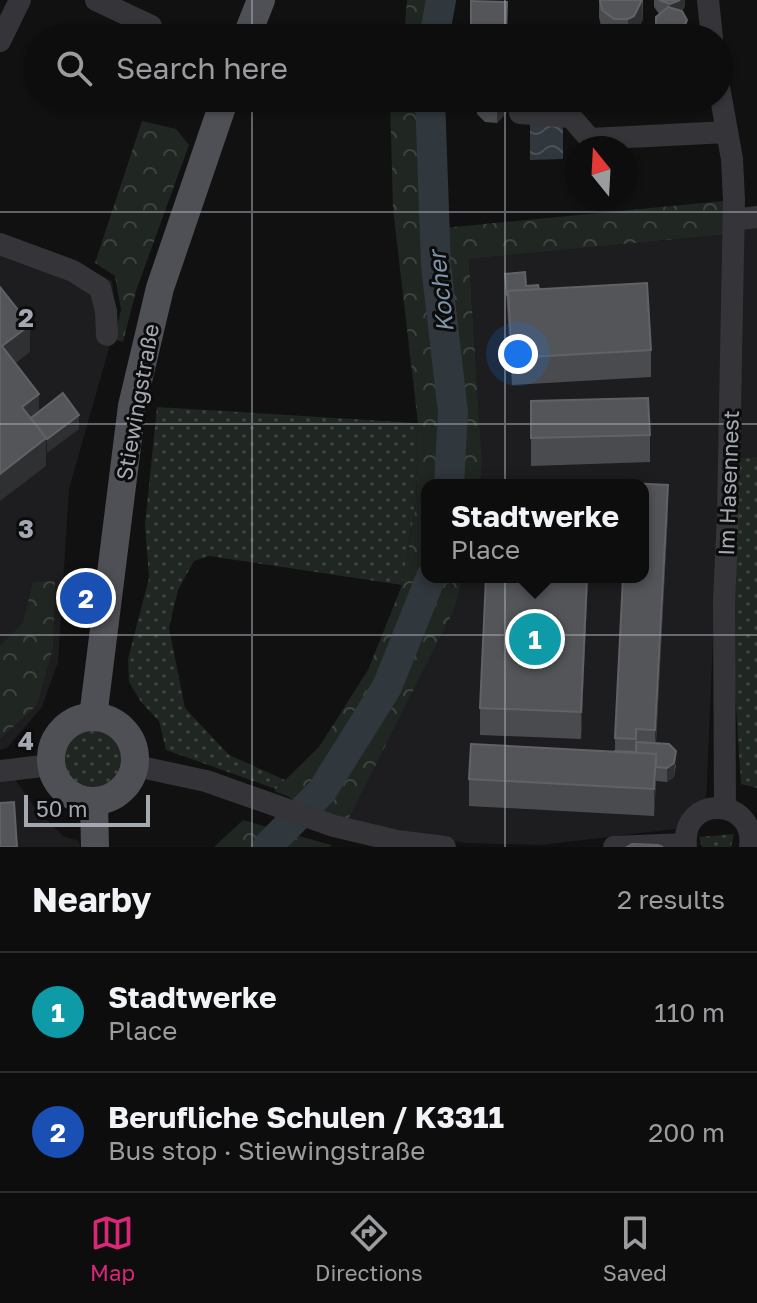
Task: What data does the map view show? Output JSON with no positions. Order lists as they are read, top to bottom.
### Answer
{
  "streets": {
    "main road": ["Stiewingstraße"],
    "street": ["Im Hasennest"]
  },
  "water": ["Kocher"],
  "scale_bar": "50 m",
  "north": "top",
  "page": {
    "search": "Search here",
    "popup": ["Stadtwerke", "Place"],
    "pins": ["2", "1"],
    "scale": "50 m",
    "heading": ["Nearby", "2 results"],
    "list": [
      {
        "mark": "1",
        "name": "Stadtwerke",
        "note": "Place",
        "value": "110 m"
      },
      {
        "mark": "2",
        "name": "Berufliche Schulen / K3311",
        "note": "Bus stop · Stiewingstraße",
        "value": "200 m"
      }
    ],
    "nav": ["Map", "Directions", "Saved"]
  },
  "grid": {
    "rows": ["2", "3", "4"]
  }
}
